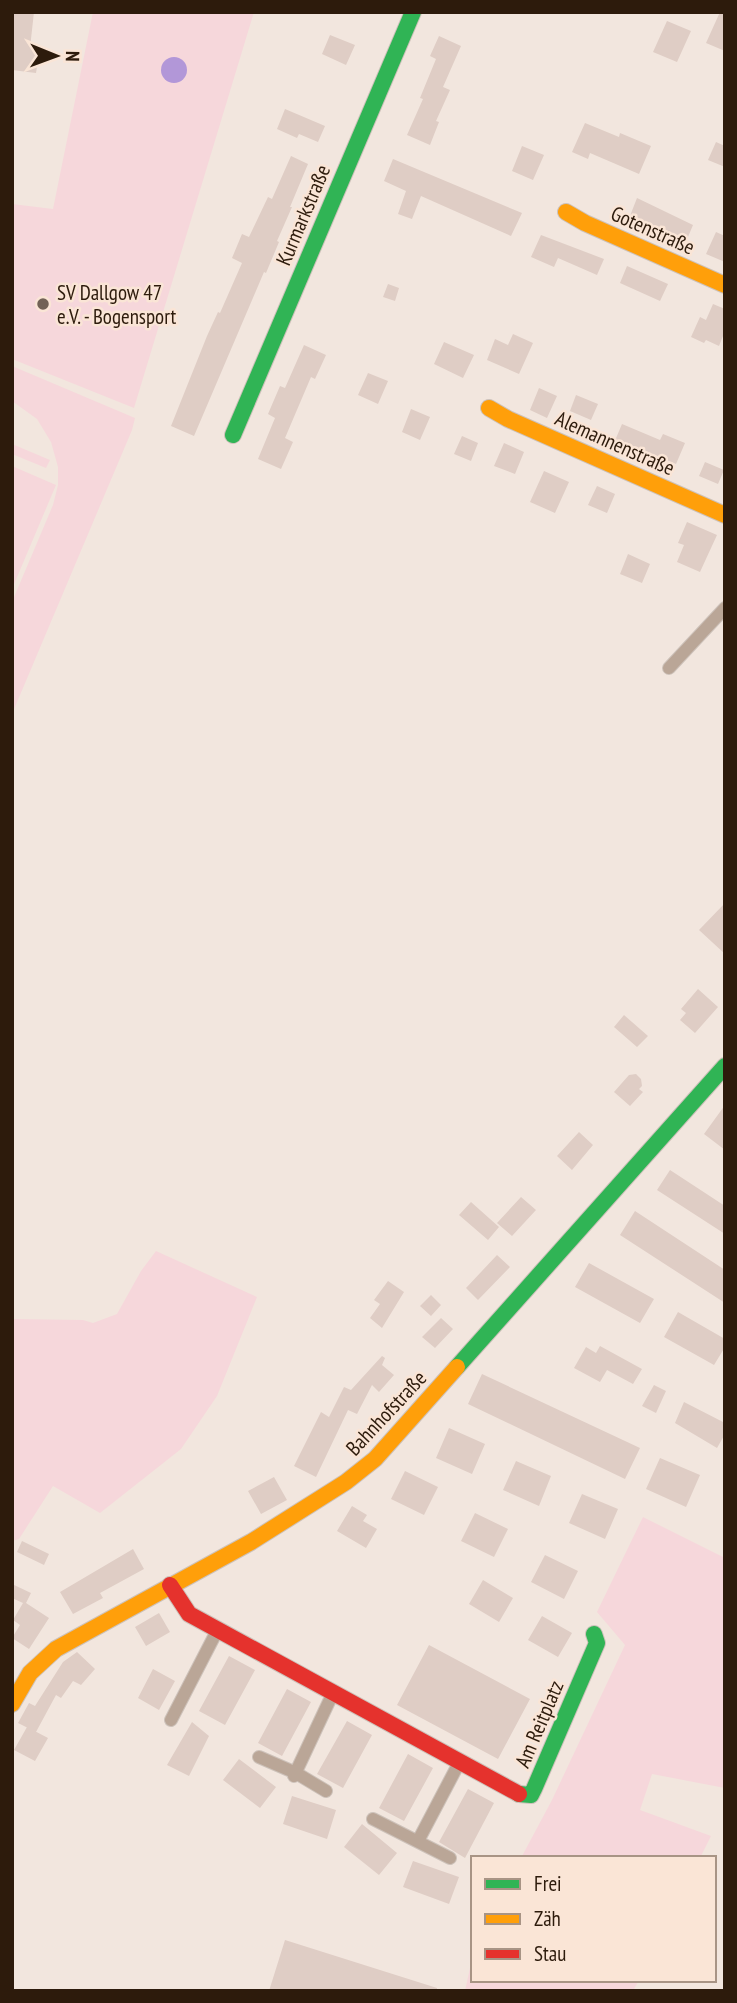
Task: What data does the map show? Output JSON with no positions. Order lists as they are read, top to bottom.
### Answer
{
  "streets": {
    "street": [
      "Kurmarkstraße",
      "Gotenstraße",
      "Alemannenstraße",
      "Bahnhofstraße",
      "Am Reitplatz"
    ]
  },
  "crossings": [
    ["Bahnhofstraße", "Am Reitplatz"]
  ],
  "places": ["SV Dallgow 47 e.V. - Bogensport"],
  "legend": ["Frei", "Zäh", "Stau"],
  "north": "right"
}
